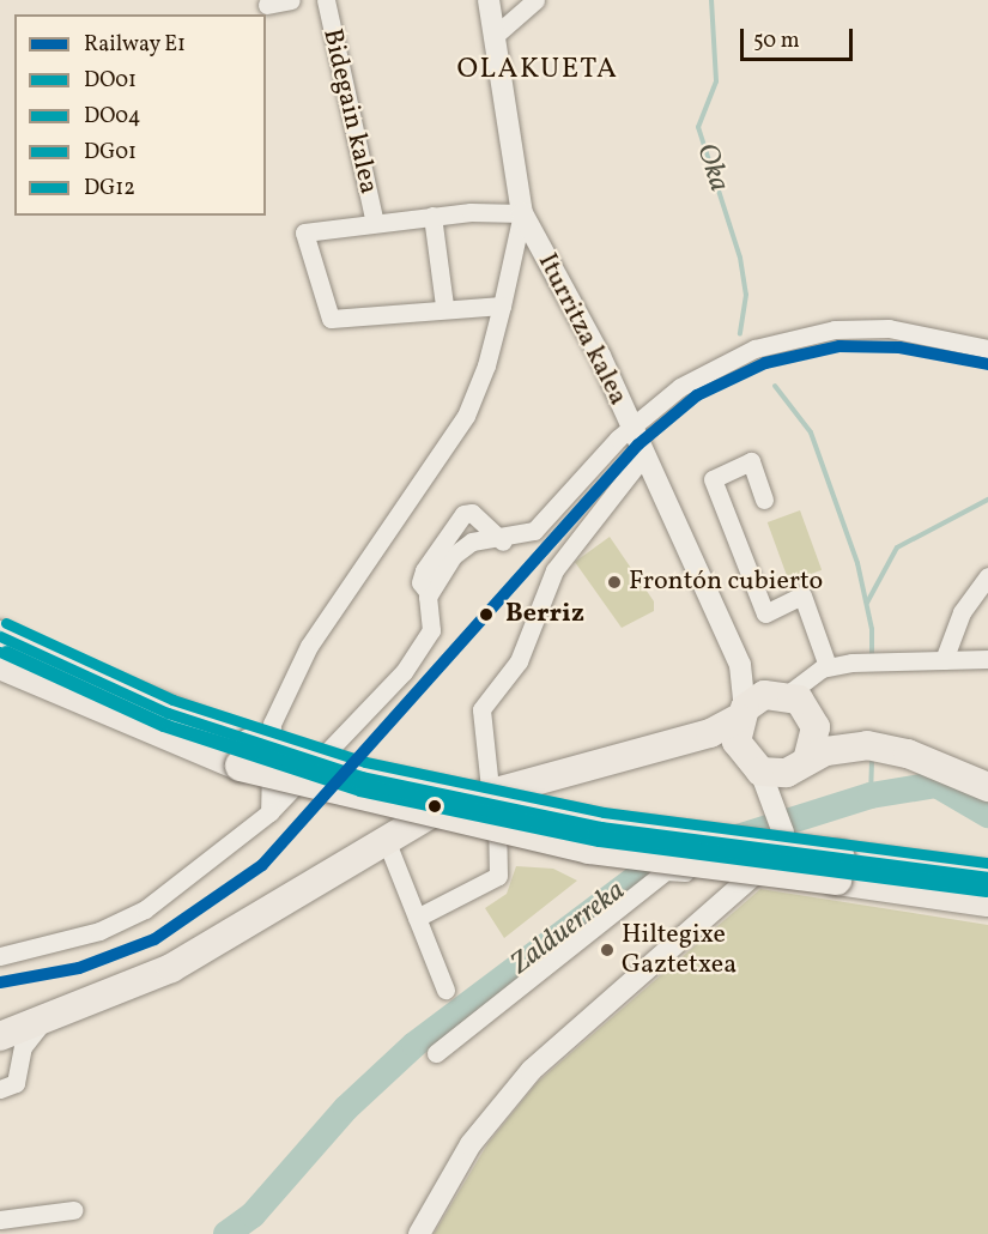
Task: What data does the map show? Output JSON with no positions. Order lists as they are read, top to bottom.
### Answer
{
  "streets": {
    "street": ["Bidegain kalea", "Iturritza kalea"]
  },
  "districts": ["OLAKUETA"],
  "water": ["Oka", "Zalduerreka"],
  "places": ["Frontón cubierto", "Berriz", "Hiltegixe Gaztetxea"],
  "lines": [
    "rail line E1",
    "transit line DG01",
    "transit line DO01",
    "transit line DG12",
    "transit line DO04"
  ],
  "legend": [
    "Railway E1",
    "DO01",
    "DO04",
    "DG01",
    "DG12"
  ],
  "scale_bar": "50 m"
}
